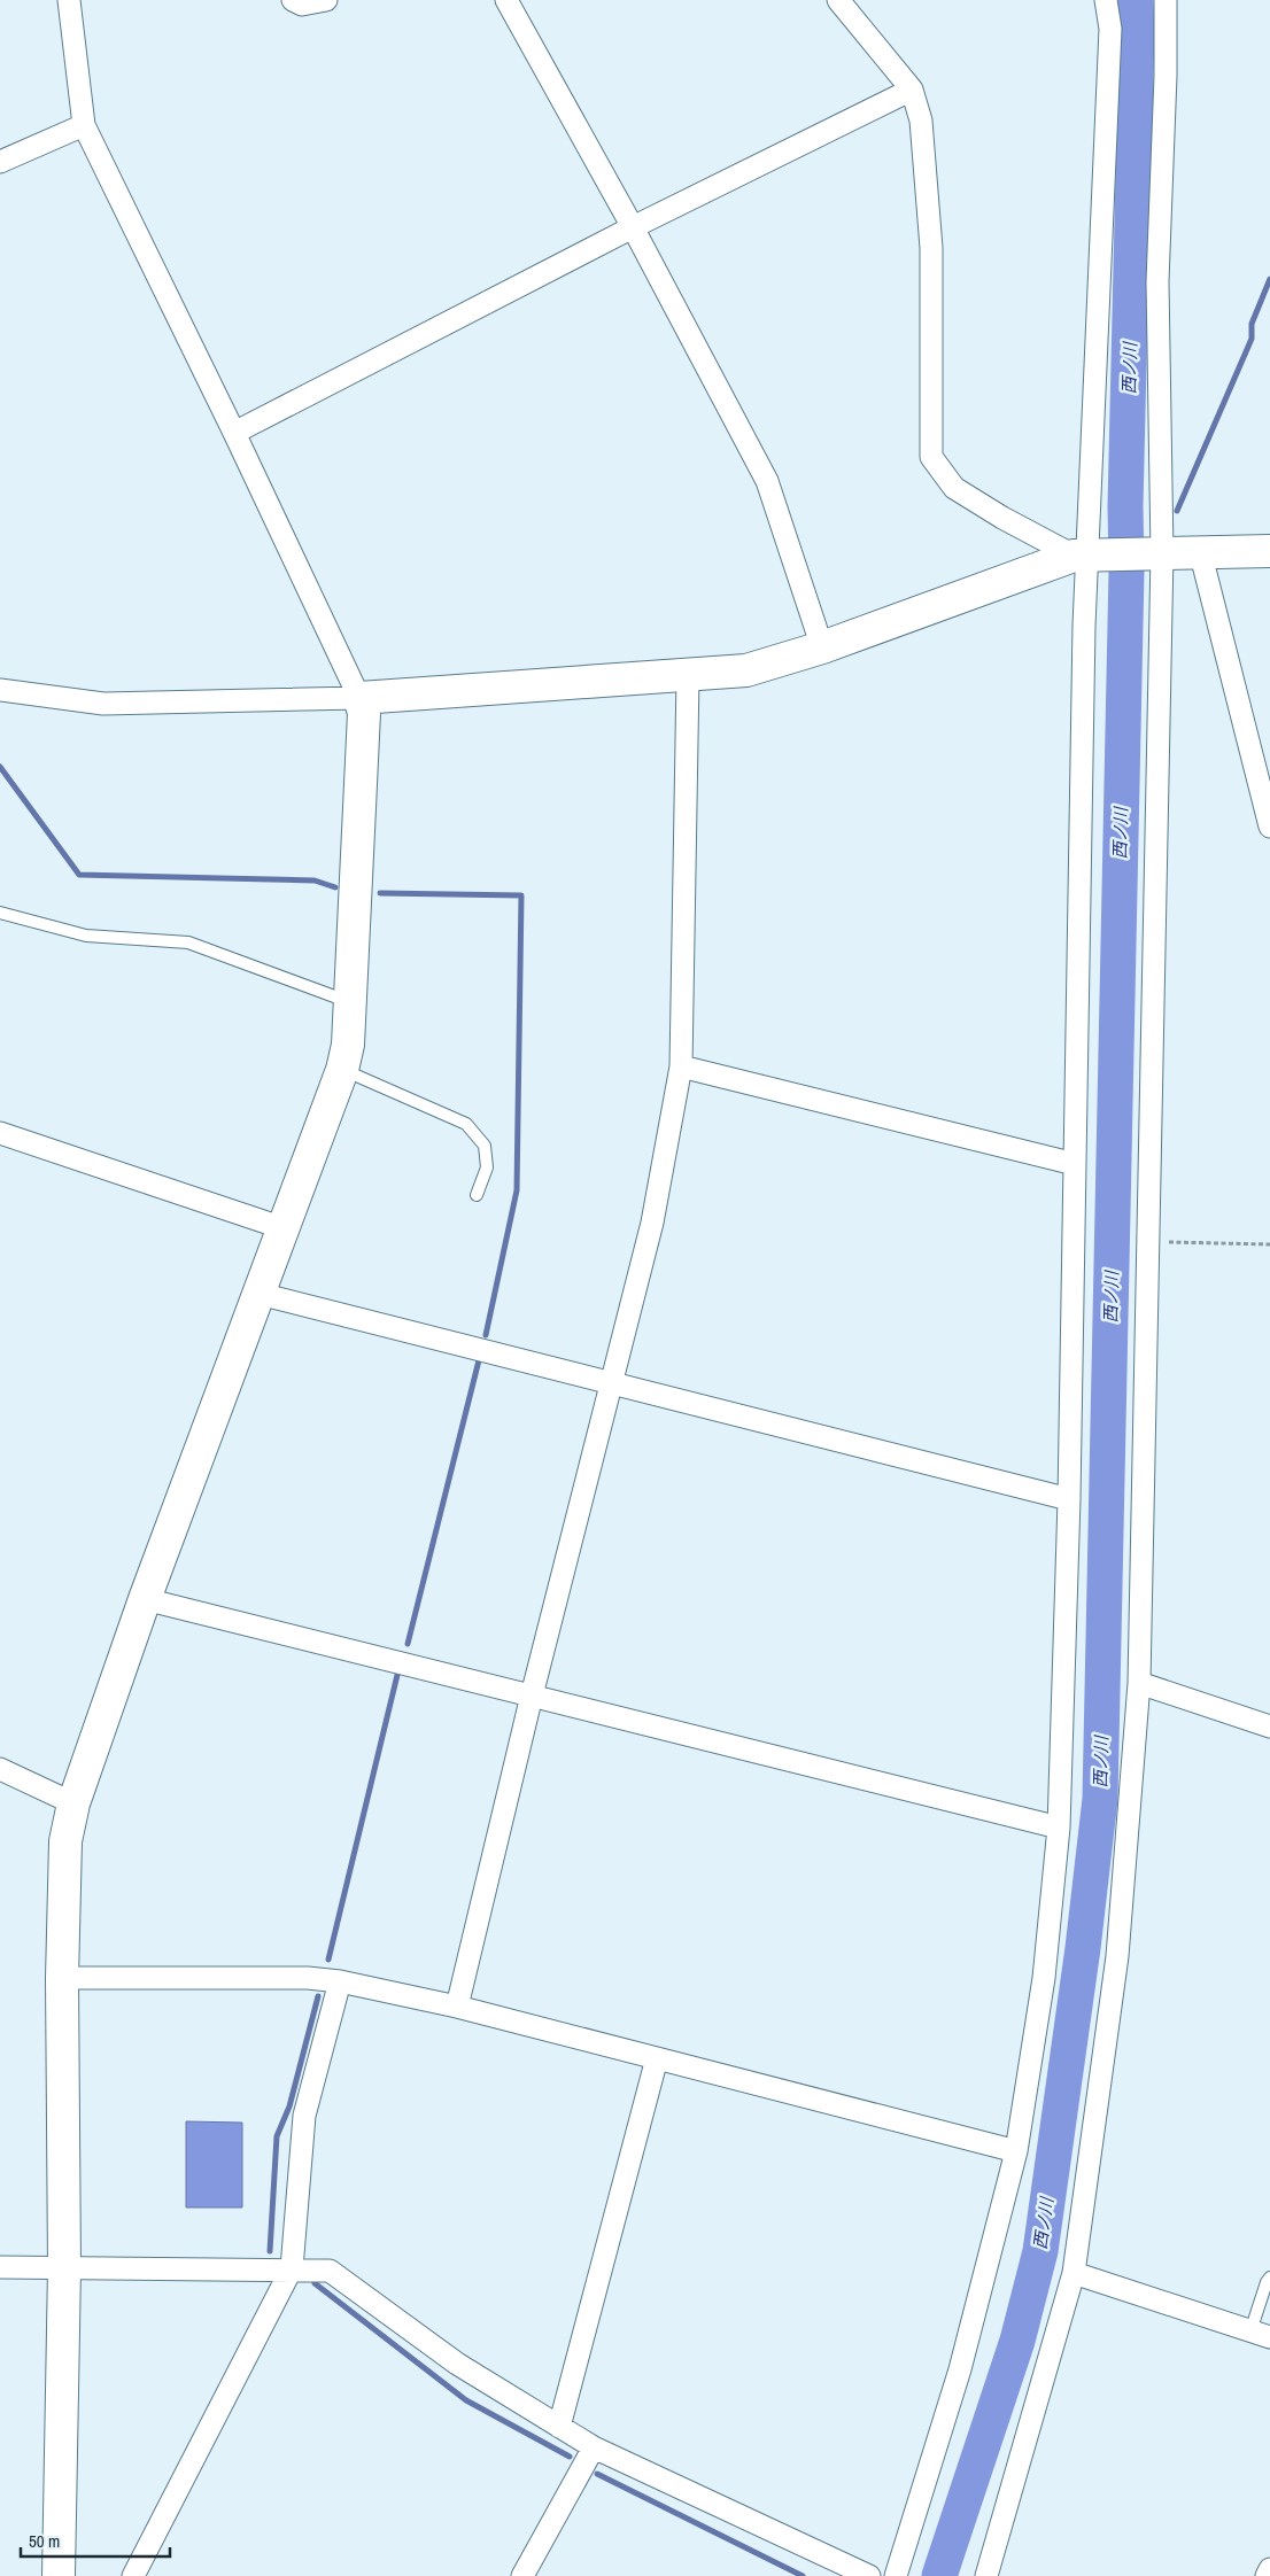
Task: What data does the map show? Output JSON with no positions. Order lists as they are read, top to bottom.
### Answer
{
  "water": ["西ノ川"],
  "scale_bar": "50 m"
}
